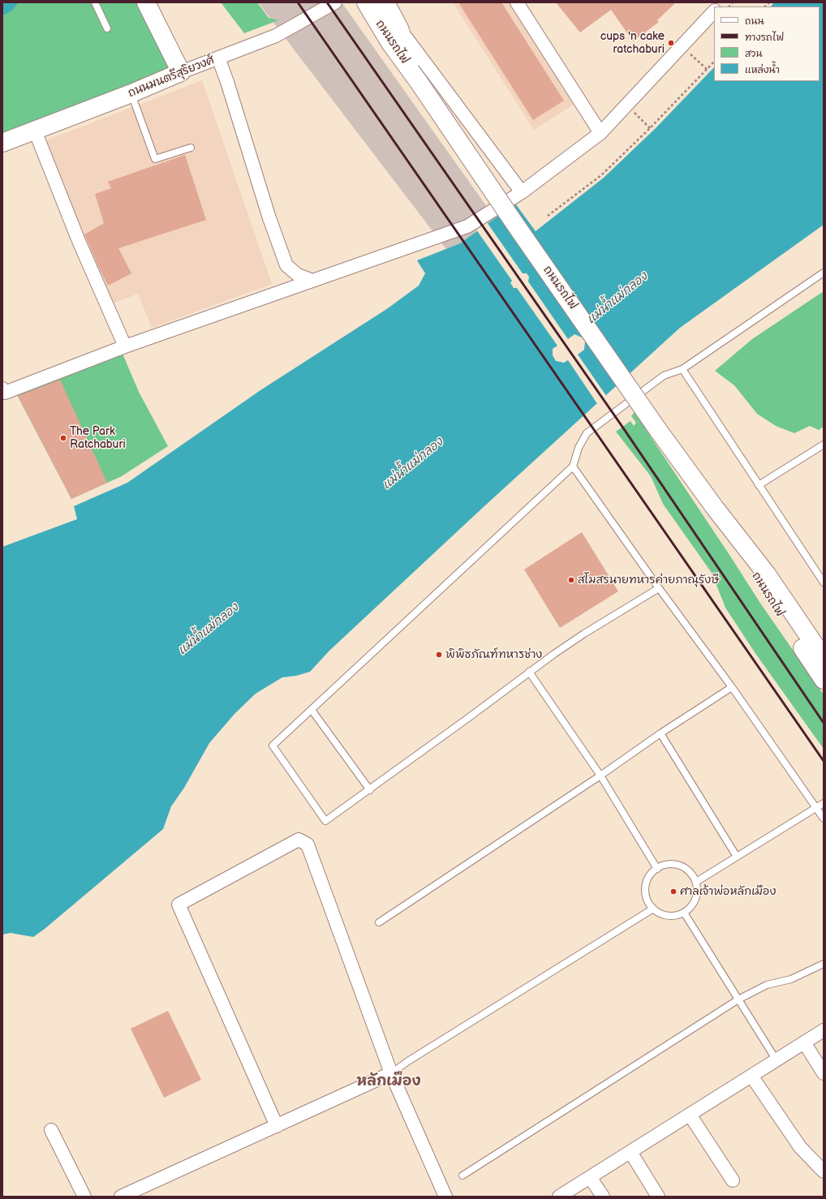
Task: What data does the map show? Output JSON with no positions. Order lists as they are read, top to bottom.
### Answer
{
  "streets": {
    "main road": ["ถนนรถไฟ", "ถนนมนตรีสุริยวงศ์"]
  },
  "districts": ["หลักเมือง"],
  "water": ["แม่น้ำแม่กลอง"],
  "places": [
    "cups 'n cake ratchaburi",
    "The Park Ratchaburi",
    "สโมสรนายทหารค่ายภาณุรังษี",
    "พิพิธภัณฑ์ทหารช่าง",
    "ศาลเจ้าพ่อหลักเมือง"
  ],
  "legend": [
    "ถนน",
    "ทางรถไฟ",
    "สวน",
    "แหล่งน้ำ"
  ]
}
